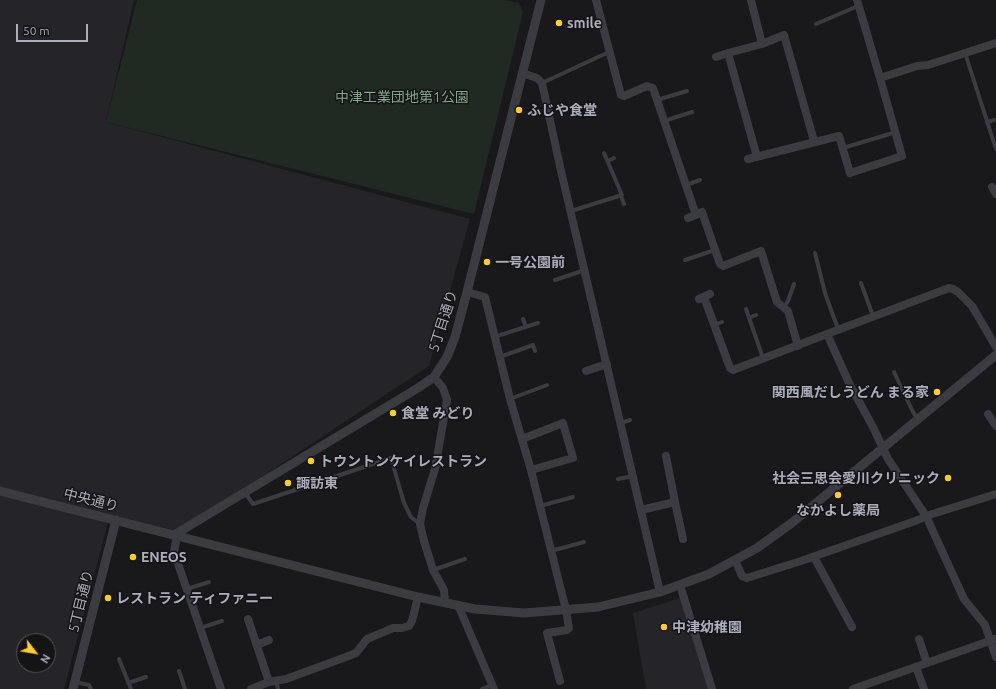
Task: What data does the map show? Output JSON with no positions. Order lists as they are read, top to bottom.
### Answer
{
  "streets": {
    "street": ["5丁目通り", "中央通り"]
  },
  "crossings": [
    ["5丁目通り", "中央通り"]
  ],
  "parks": ["中津工業団地第1公園"],
  "places": [
    "smile",
    "ふじや食堂",
    "一号公園前",
    "関西風だしうどん まる家",
    "食堂 みどり",
    "トウントンケイレストラン",
    "社会三思会愛川クリニック",
    "諏訪東",
    "なかよし薬局",
    "ENEOS",
    "レストラン ティファニー",
    "中津幼稚園"
  ],
  "scale_bar": "50 m",
  "north": "bottom right"
}
